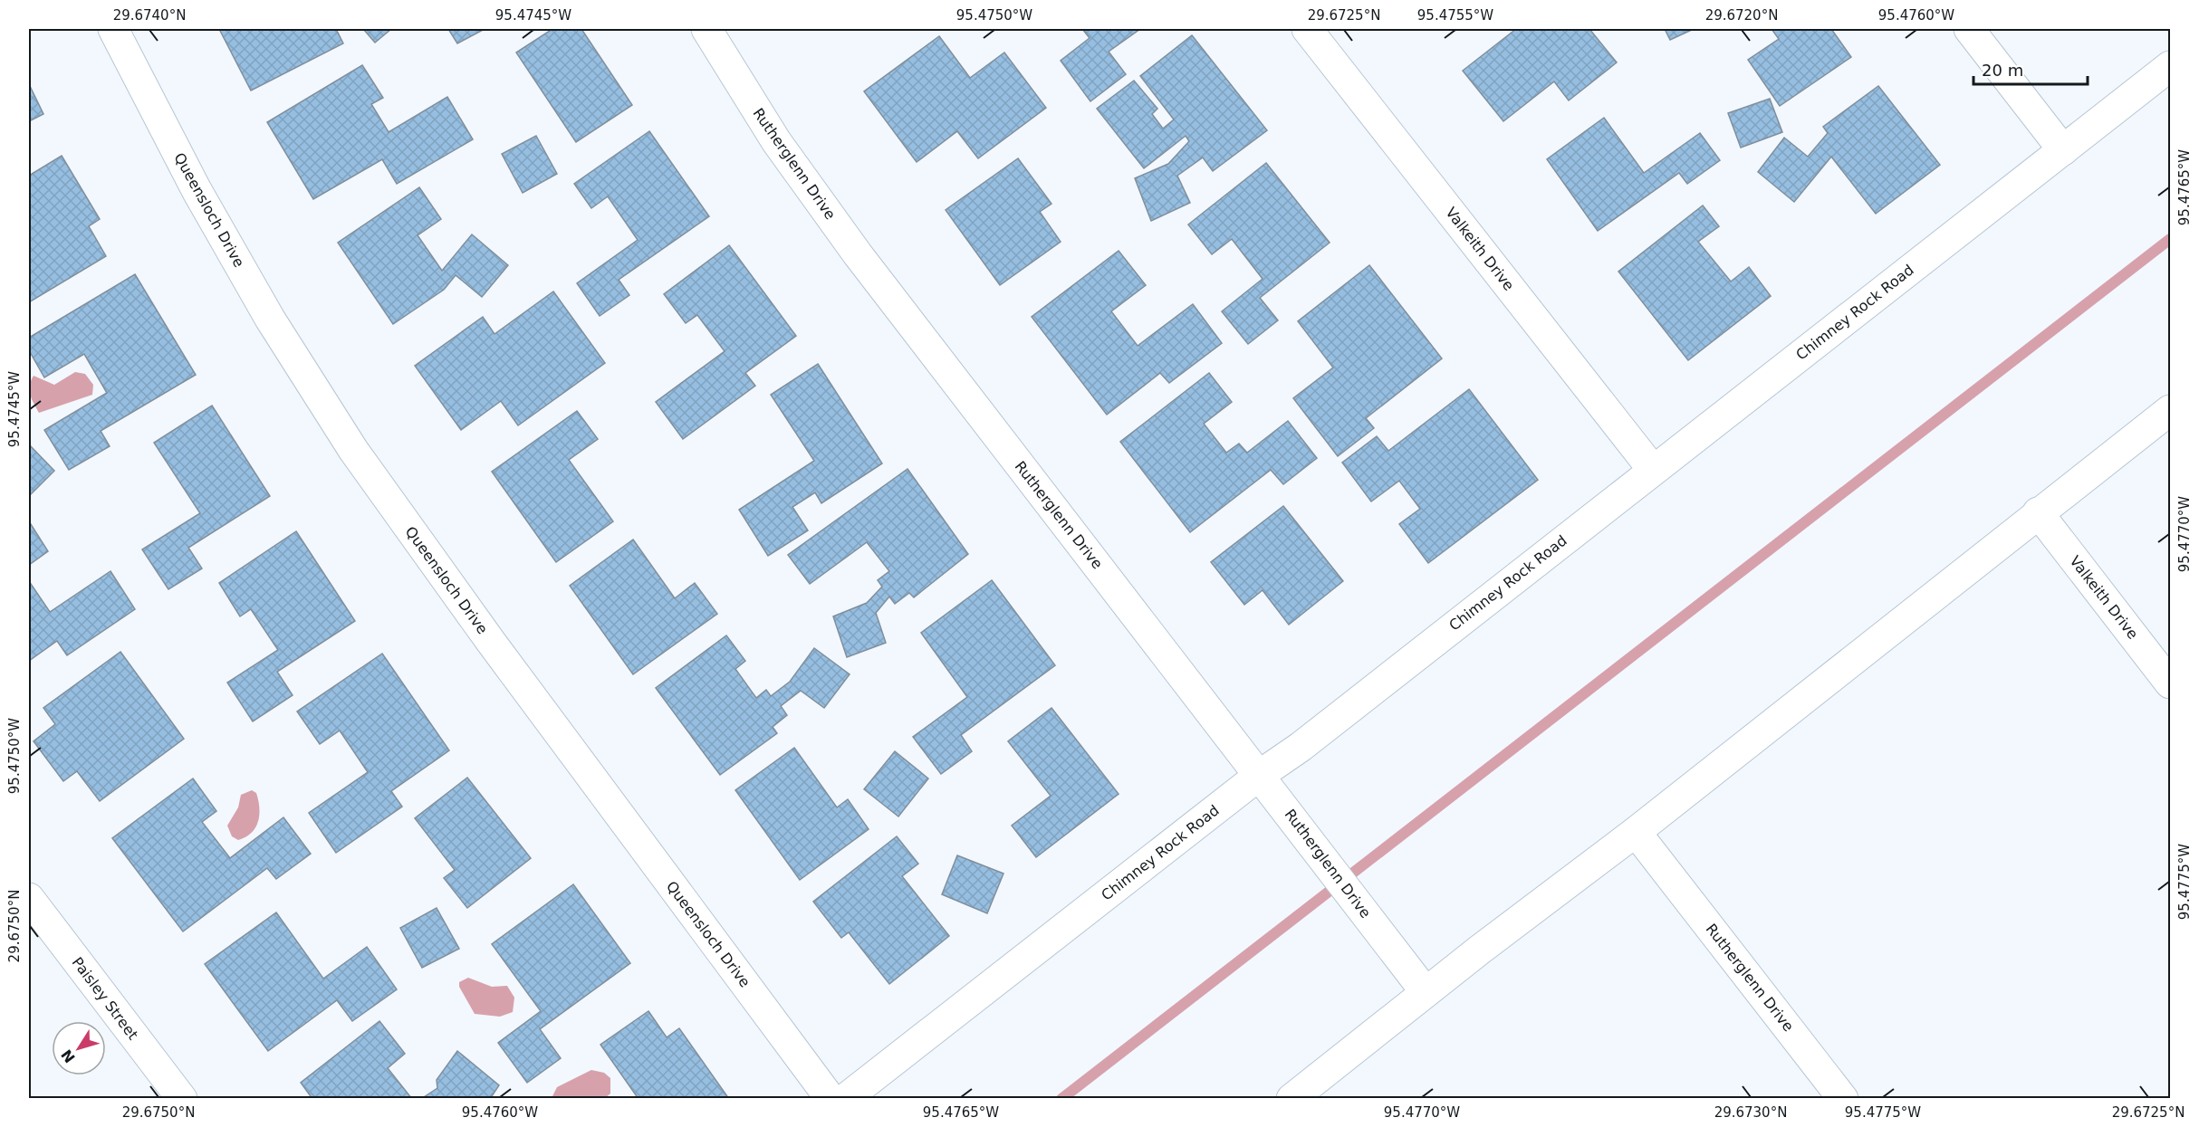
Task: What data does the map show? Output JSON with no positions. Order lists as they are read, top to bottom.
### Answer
{
  "streets": {
    "street": [
      "Rutherglenn Drive",
      "Queensloch Drive",
      "Valkeith Drive",
      "Chimney Rock Road",
      "Paisley Street"
    ]
  },
  "crossings": [
    ["Rutherglenn Drive", "Chimney Rock Road"],
    ["Valkeith Drive", "Chimney Rock Road"]
  ],
  "scale_bar": "20 m",
  "north": "bottom left",
  "coordinates": [
    "29.6740°N",
    "95.4745°W",
    "95.4750°W",
    "29.6725°N",
    "95.4755°W",
    "29.6720°N",
    "95.4760°W",
    "95.4765°W",
    "95.4770°W",
    "95.4775°W",
    "29.6750°N",
    "29.6730°N"
  ]
}
